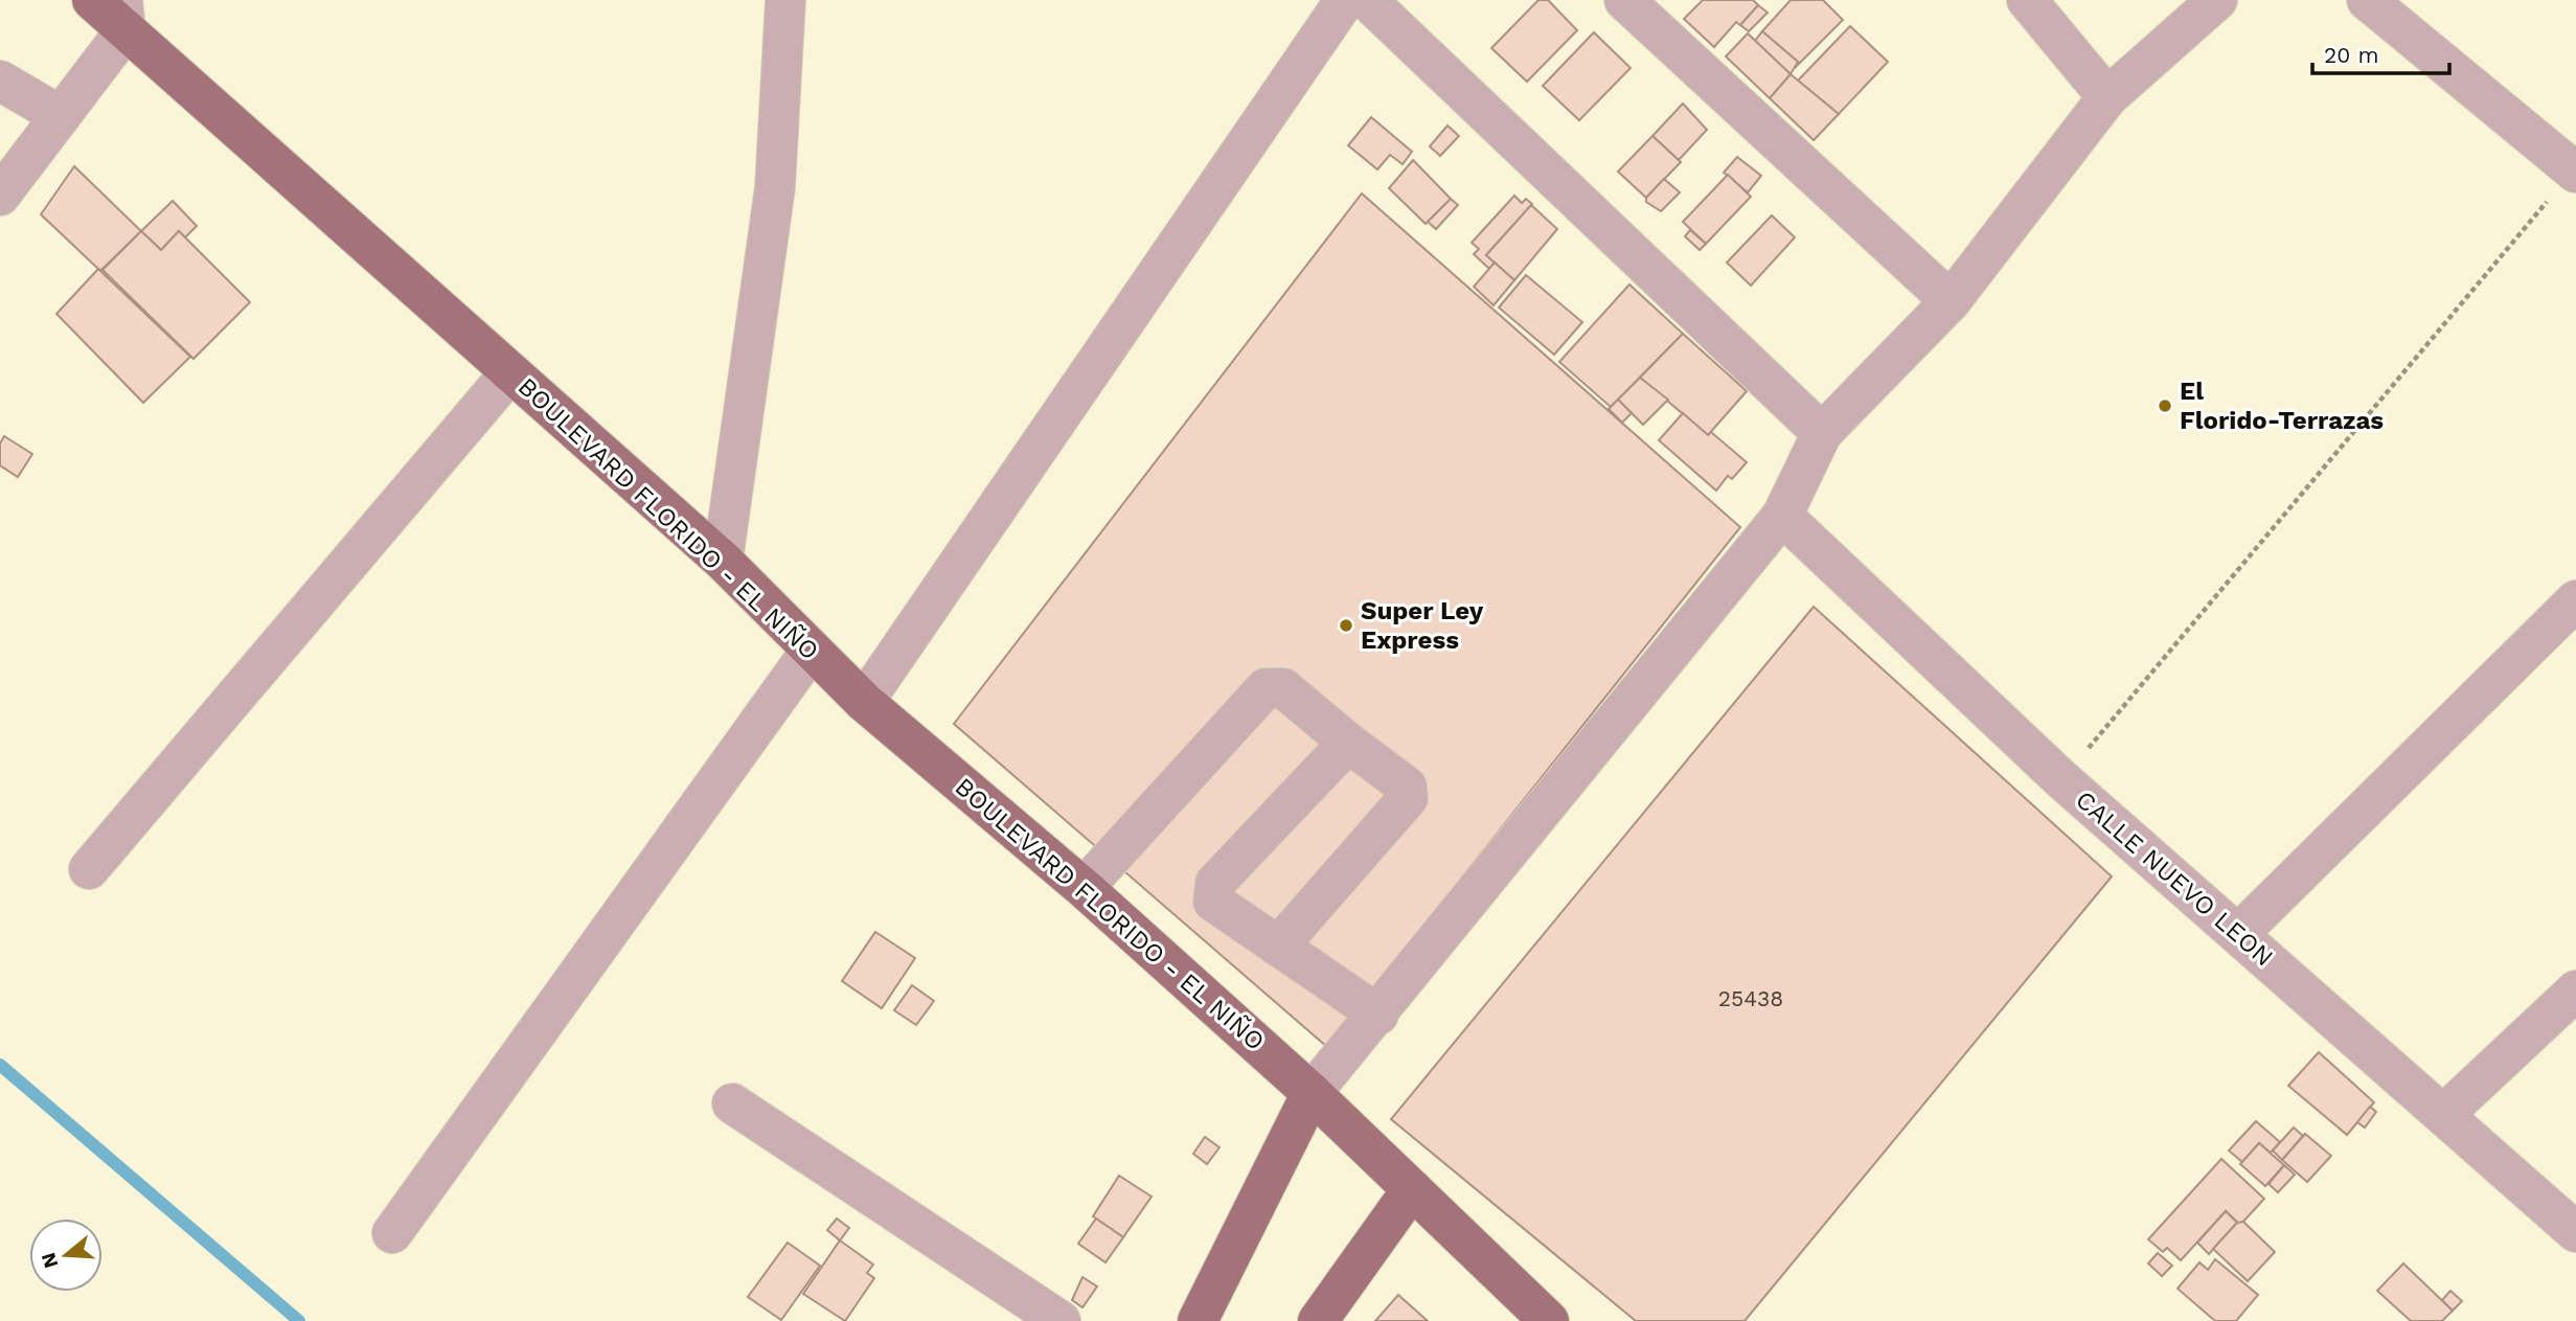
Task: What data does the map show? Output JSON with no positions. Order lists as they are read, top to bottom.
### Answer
{
  "streets": {
    "main road": ["BOULEVARD FLORIDO - EL NIÑO"],
    "street": ["CALLE NUEVO LEON"]
  },
  "places": ["El Florido-Terrazas", "Super Ley Express"],
  "house_numbers": ["25438"],
  "scale_bar": "20 m",
  "north": "left"
}
